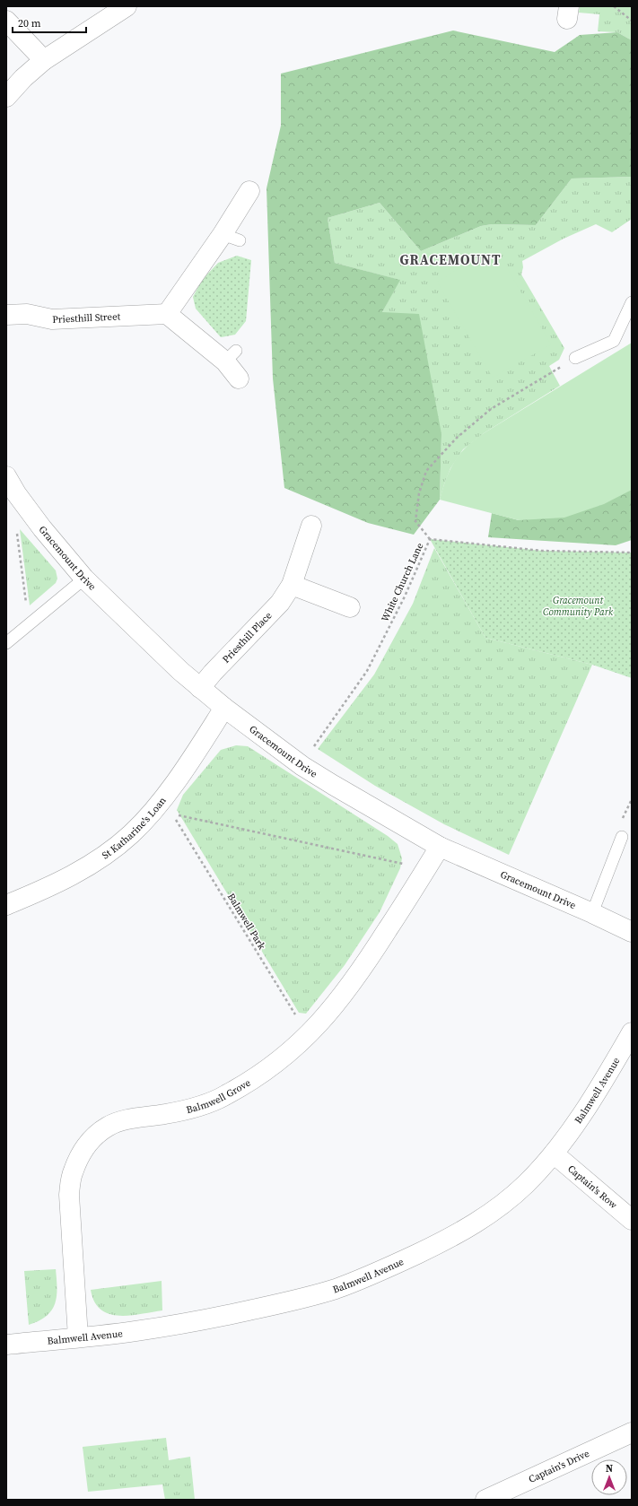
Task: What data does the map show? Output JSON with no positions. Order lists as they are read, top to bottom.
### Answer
{
  "streets": {
    "street": [
      "Priesthill Street",
      "Gracemount Drive",
      "Priesthill Place",
      "St Katharine's Loan",
      "Balmwell Avenue",
      "Balmwell Grove",
      "Captain's Row",
      "Captain's Drive"
    ],
    "path": ["White Church Lane", "Balmwell Park"]
  },
  "crossings": [
    ["Gracemount Drive", "White Church Lane"],
    ["Gracemount Drive", "Priesthill Place"],
    ["Gracemount Drive", "St Katharine's Loan"],
    ["Gracemount Drive", "Balmwell Grove"],
    ["Balmwell Park", "Balmwell Grove"],
    ["Balmwell Avenue", "Balmwell Grove"],
    ["Balmwell Avenue", "Captain's Row"]
  ],
  "districts": ["GRACEMOUNT"],
  "parks": ["Gracemount Community Park"],
  "scale_bar": "20 m",
  "north": "top"
}
